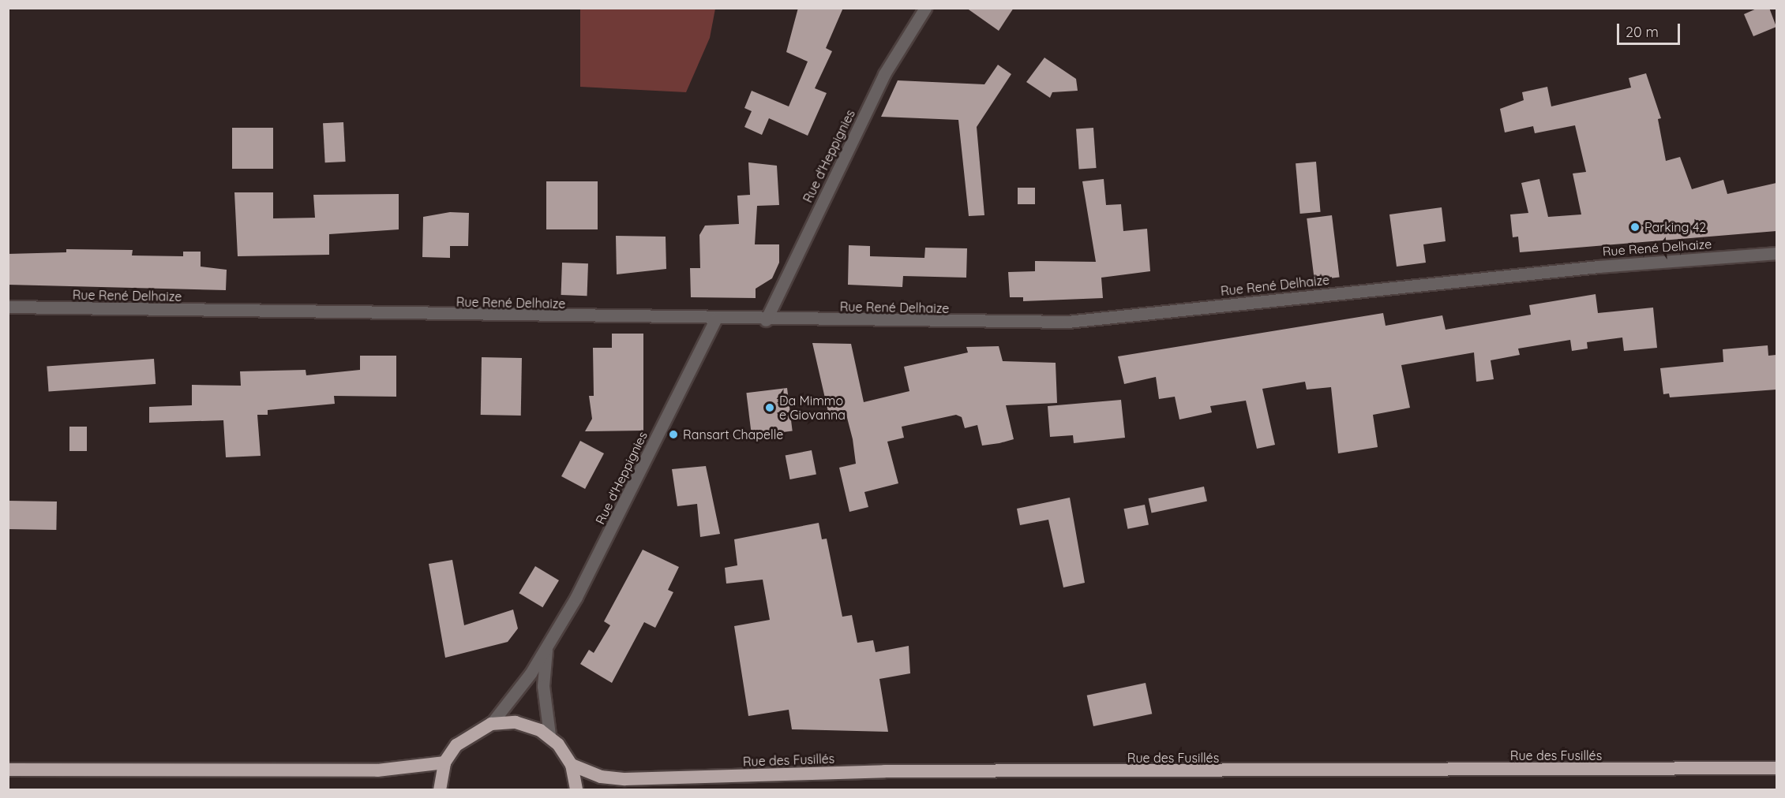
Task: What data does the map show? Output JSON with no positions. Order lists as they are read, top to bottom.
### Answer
{
  "streets": {
    "highway": ["Rue des Fusillés"],
    "street": ["Rue d'Heppignies", "Rue René Delhaize"]
  },
  "crossings": [
    ["Rue d'Heppignies", "Rue René Delhaize"]
  ],
  "places": ["Parking 42", "Da Mimmo e Giovanna", "Ransart Chapelle"],
  "scale_bar": "20 m"
}
